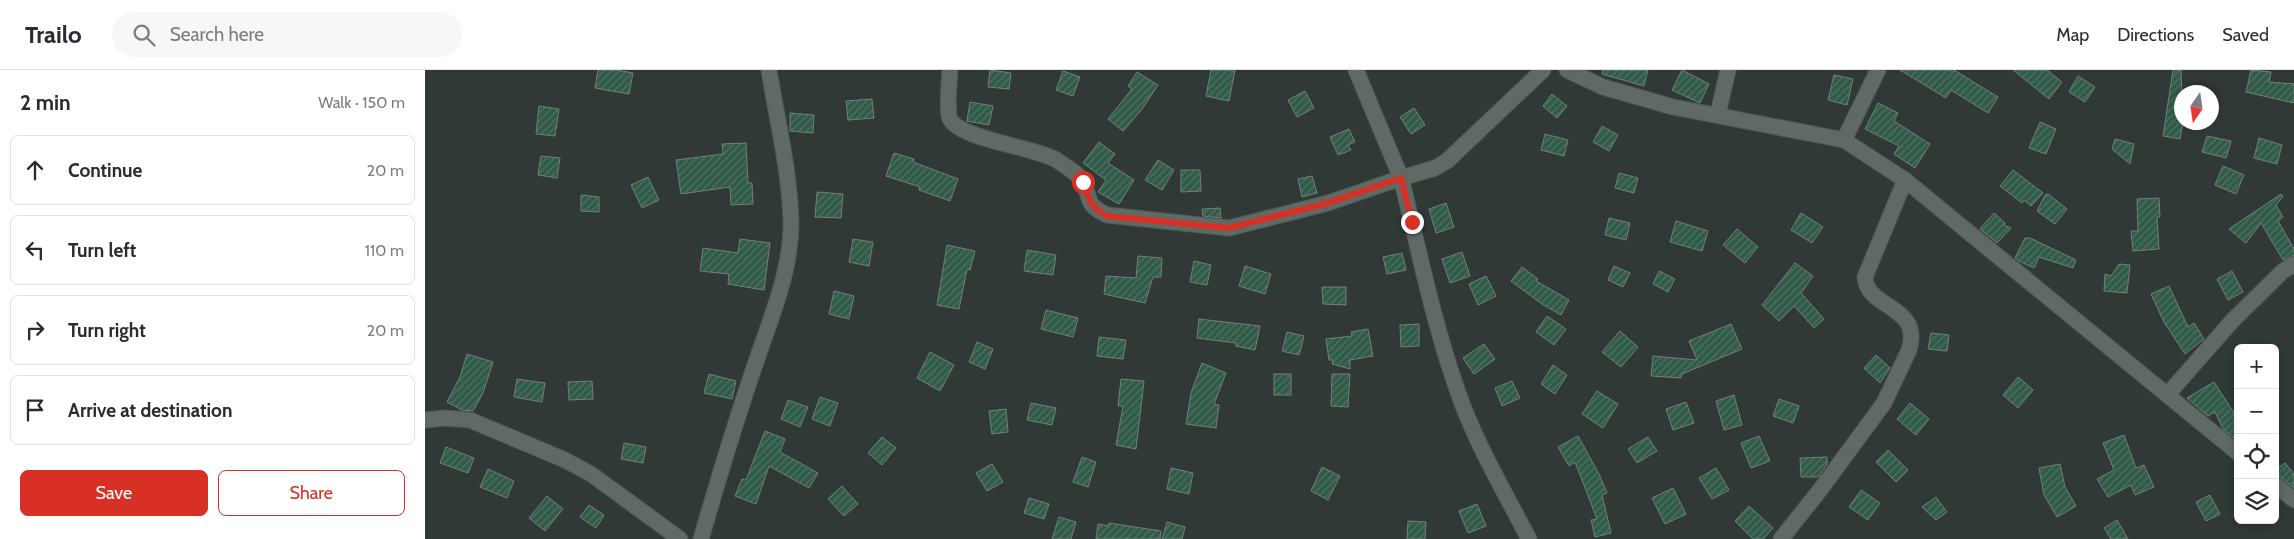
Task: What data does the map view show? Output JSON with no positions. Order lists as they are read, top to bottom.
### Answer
{
  "north": "bottom",
  "page": {
    "header": "Trailo",
    "search": "Search here",
    "nav": ["Map", "Directions", "Saved"],
    "heading": ["2 min", "Walk · 150 m"],
    "list": [
      ["Continue", "20 m"],
      ["Turn left", "110 m"],
      ["Turn right", "20 m"],
      "Arrive at destination"
    ],
    "map_buttons": ["+", "−"],
    "buttons": ["Save", "Share"]
  }
}
